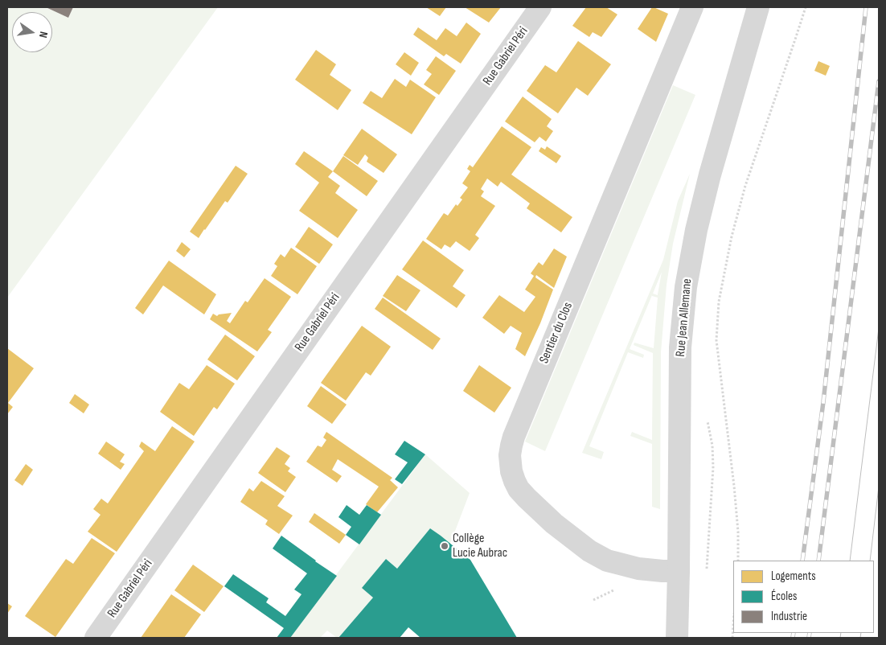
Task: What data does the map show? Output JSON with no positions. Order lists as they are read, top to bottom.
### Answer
{
  "streets": {
    "street": ["Rue Gabriel Péri", "Rue Jean Allemane", "Sentier du Clos"]
  },
  "crossings": [
    ["Rue Jean Allemane", "Sentier du Clos"]
  ],
  "places": ["Collège Lucie Aubrac"],
  "legend": ["Logements", "Écoles", "Industrie"],
  "north": "right"
}
